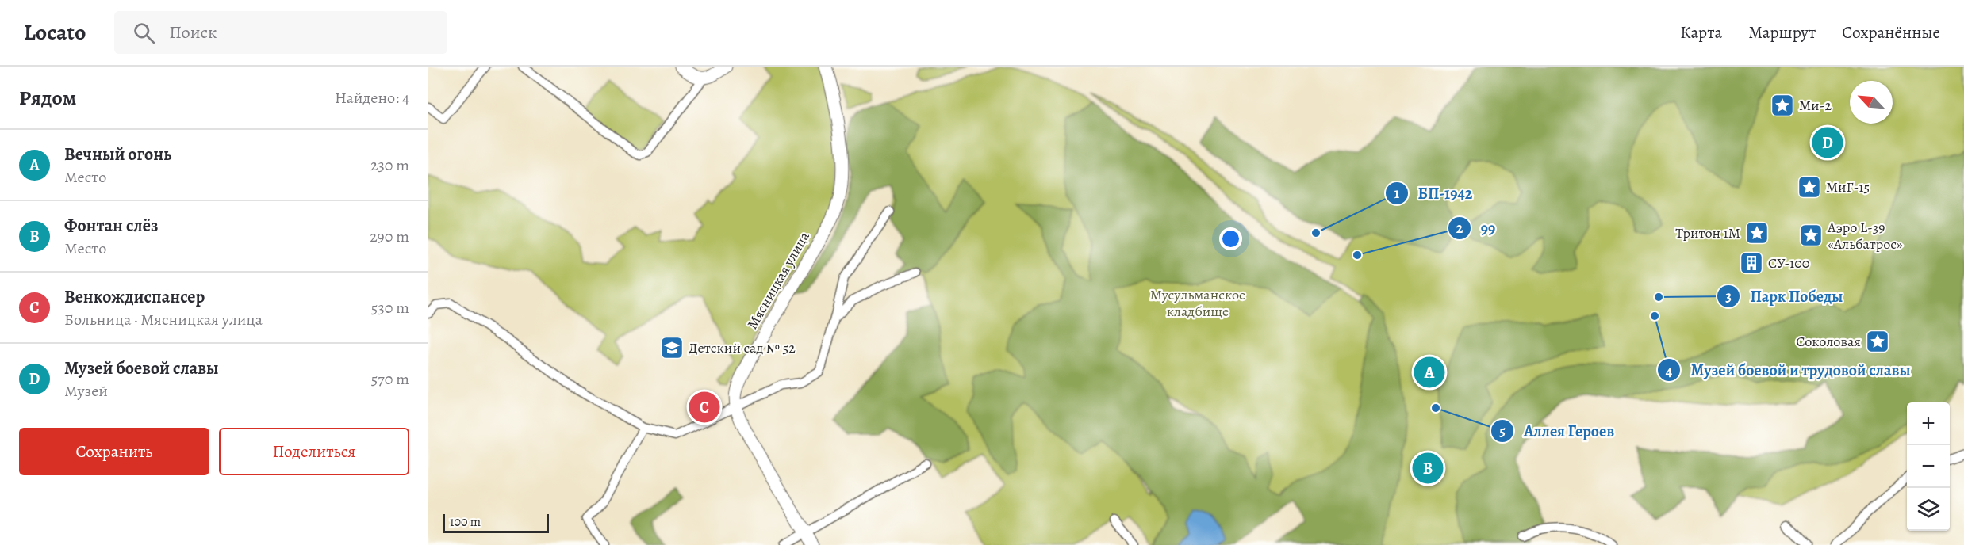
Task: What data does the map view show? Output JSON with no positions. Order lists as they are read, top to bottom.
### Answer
{
  "streets": {
    "main road": ["Мясницкая улица"]
  },
  "parks": ["Мусульманское кладбище"],
  "places": {
    "place": [
      "Ми-2",
      "МиГ-15",
      "Тритон 1М",
      "Аэро L-39 «Альбатрос»",
      "Соколовая"
    ],
    "other": [
      "БП-1942",
      "99",
      "Парк Победы",
      "Музей боевой и трудовой славы",
      "Аллея Героев"
    ],
    "building": ["СУ-100"],
    "school or university": ["Детский сад № 52"]
  },
  "scale_bar": "100 m",
  "north": "top left",
  "page": {
    "header": "Locato",
    "search": "Поиск",
    "nav": ["Карта", "Маршрут", "Сохранённые"],
    "heading": ["Рядом", "Найдено: 4"],
    "pins": [
      "D",
      "A",
      "C",
      "B"
    ],
    "list": [
      {
        "mark": "A",
        "name": "Вечный огонь",
        "note": "Место",
        "value": "230 m"
      },
      {
        "mark": "B",
        "name": "Фонтан слёз",
        "note": "Место",
        "value": "290 m"
      },
      {
        "mark": "C",
        "name": "Венкождиспансер",
        "note": "Больница · Мясницкая улица",
        "value": "530 m"
      },
      {
        "mark": "D",
        "name": "Музей боевой славы",
        "note": "Музей",
        "value": "570 m"
      }
    ],
    "map_buttons": ["+", "−"],
    "buttons": ["Сохранить", "Поделиться"],
    "scale": "100 m"
  }
}
